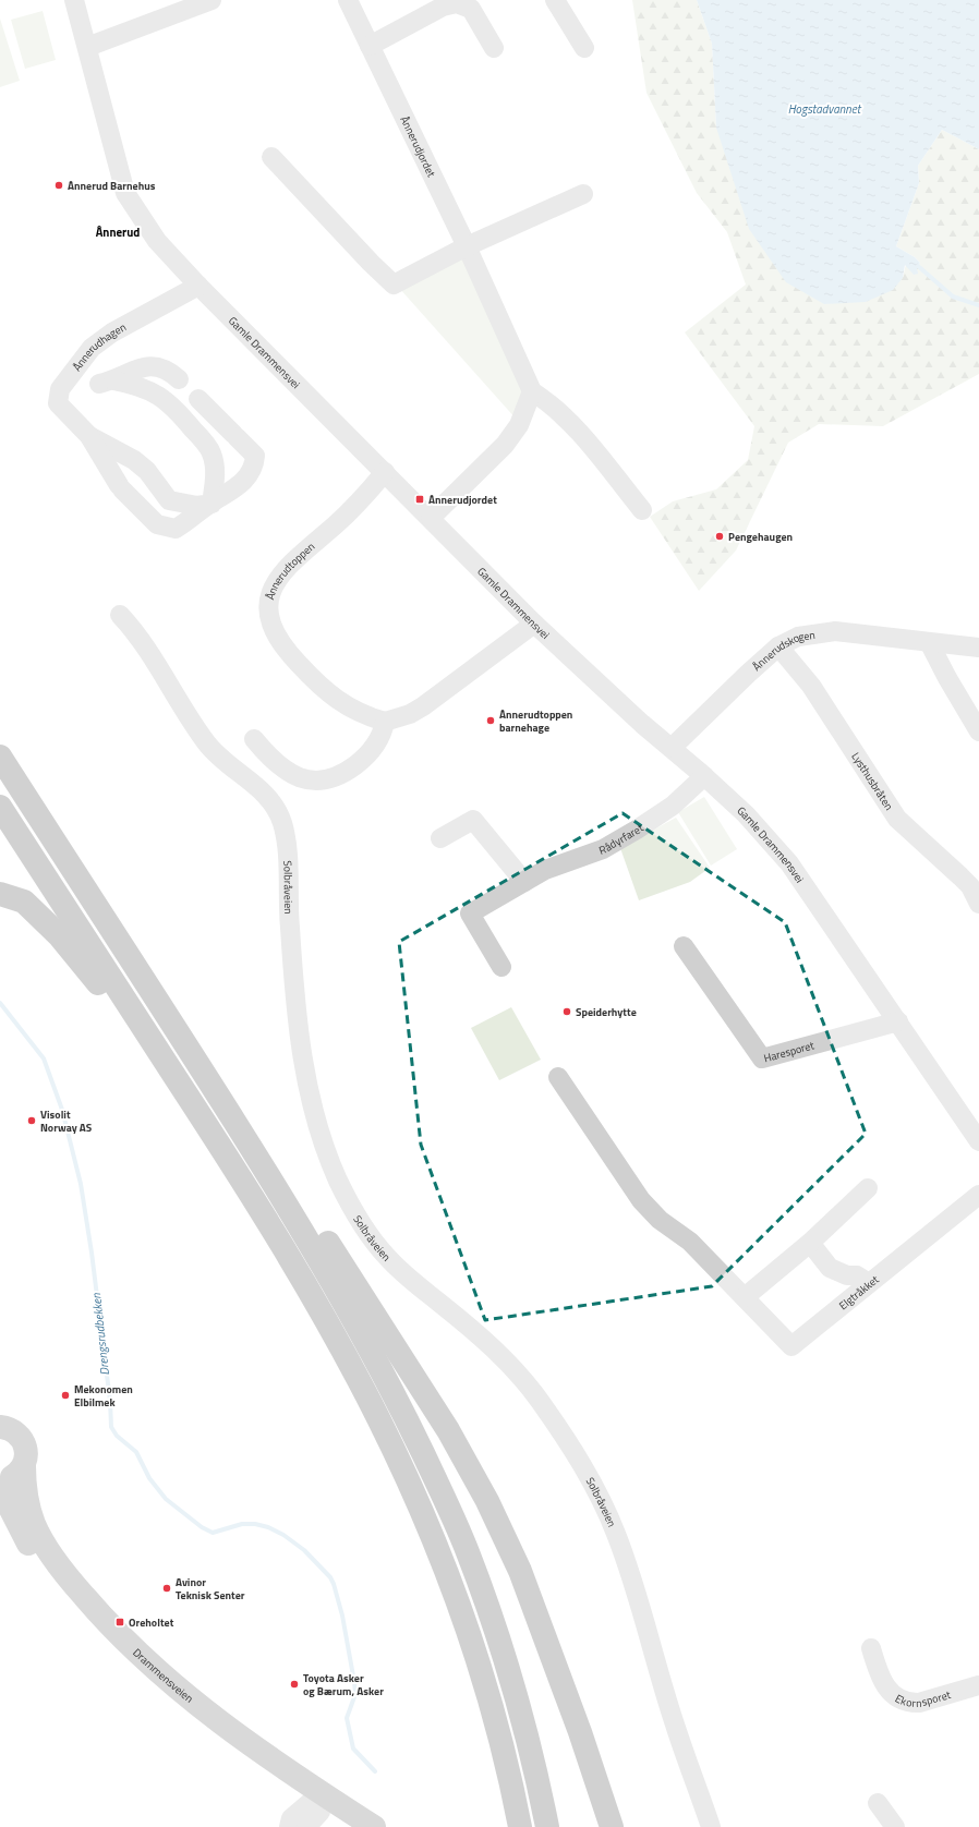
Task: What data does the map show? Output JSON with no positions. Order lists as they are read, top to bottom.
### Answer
{
  "streets": {
    "main road": ["Drammensveien"],
    "street": [
      "Ånnerudjordet",
      "Ånnerudhagen",
      "Gamle Drammensvei",
      "Ånnerudtoppen",
      "Ånnerudskogen",
      "Lysthusbråten",
      "Rådyrfaret",
      "Solbråveien",
      "Haresporet",
      "Elgtråkket",
      "Ekornsporet"
    ]
  },
  "crossings": [
    ["Ånnerudhagen", "Gamle Drammensvei"],
    ["Gamle Drammensvei", "Ånnerudtoppen"],
    ["Gamle Drammensvei", "Ånnerudskogen"],
    ["Gamle Drammensvei", "Rådyrfaret"],
    ["Gamle Drammensvei", "Haresporet"],
    ["Ånnerudskogen", "Lysthusbråten"]
  ],
  "districts": ["Ånnerud"],
  "water": ["Hogstadvannet", "Drengsrudbekken"],
  "places": {
    "other": [
      "Ånnerud Barnehus",
      "Pengehaugen",
      "Ånnerudtoppen barnehage",
      "Speiderhytte",
      "Visolit Norway AS",
      "Mekonomen Elbilmek",
      "Avinor Teknisk Senter",
      "Toyota Asker og Bærum, Asker"
    ],
    "transit": ["Ånnerudjordet", "Oreholtet"]
  }
}
